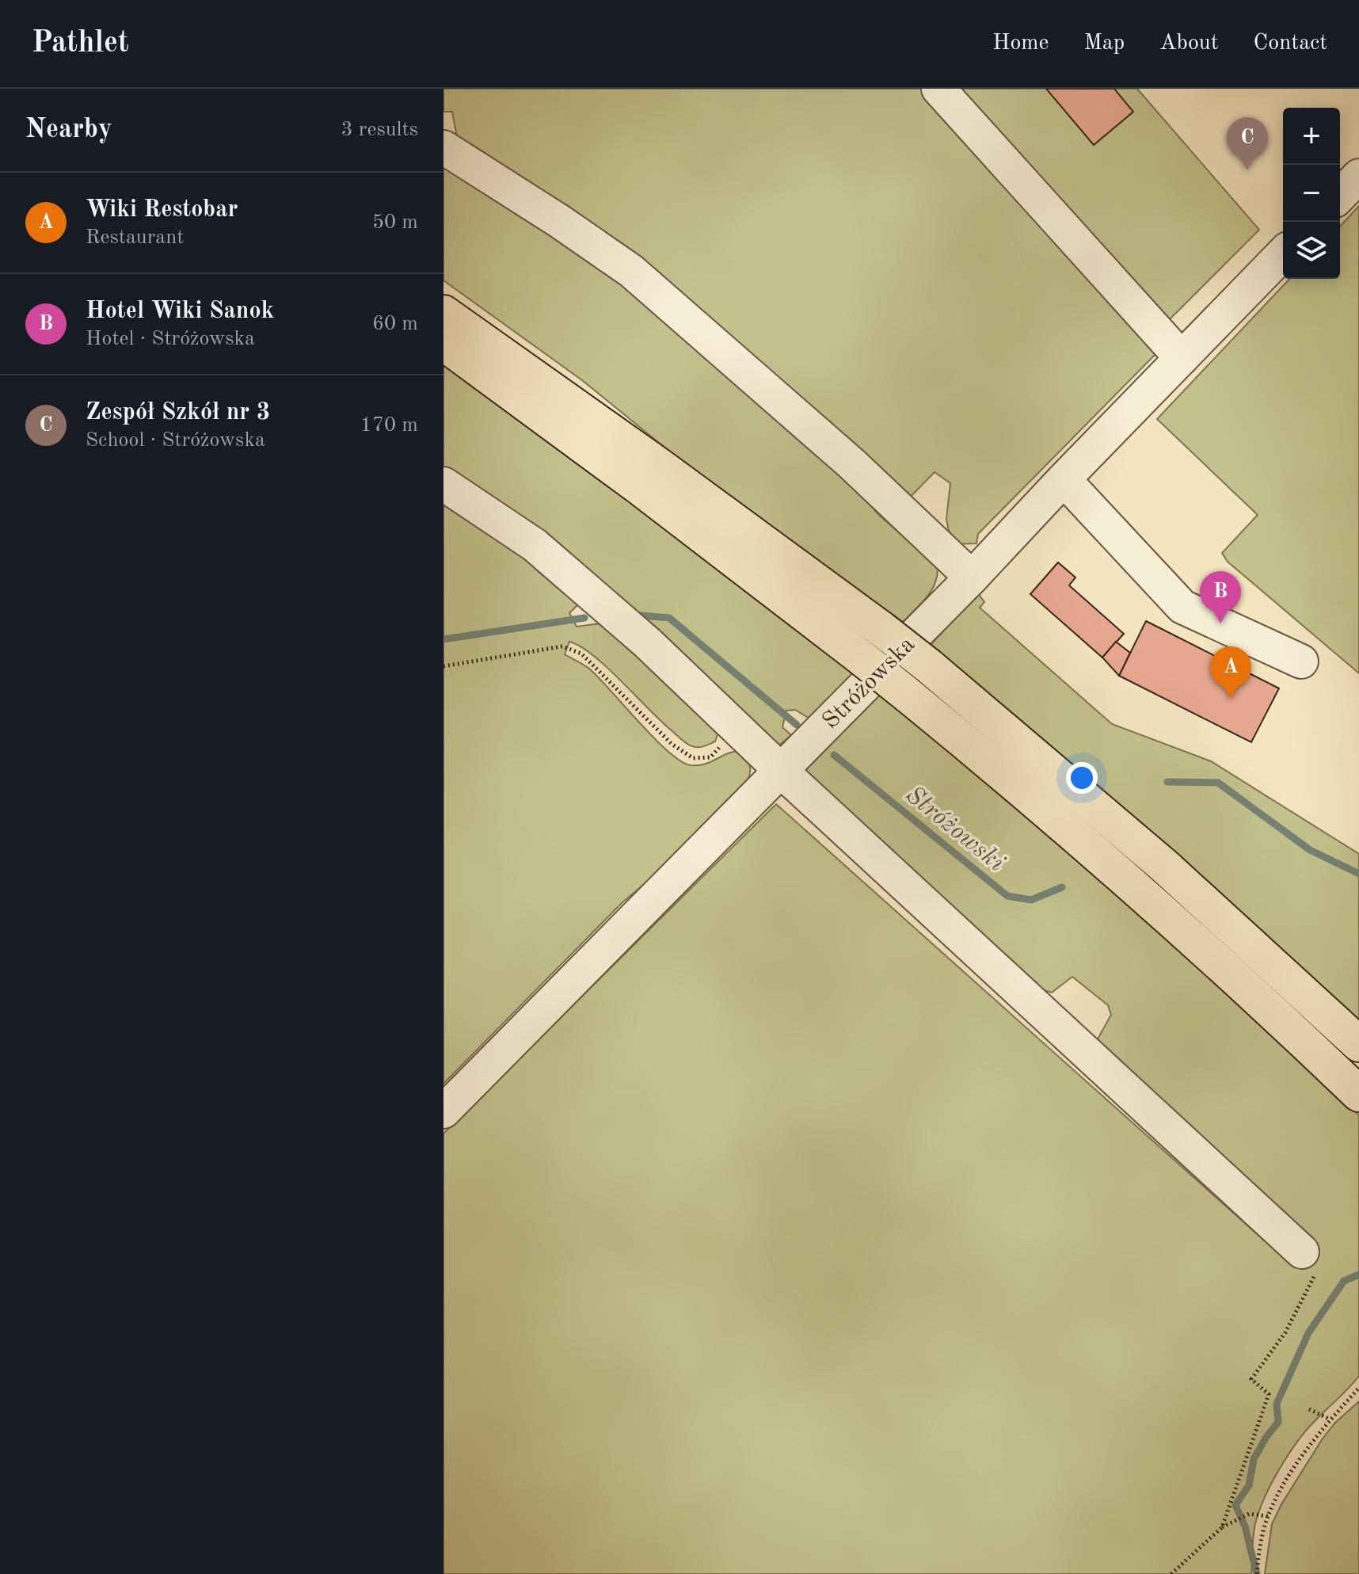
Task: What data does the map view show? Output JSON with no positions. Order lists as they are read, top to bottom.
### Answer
{
  "streets": {
    "street": ["Stróżowska"]
  },
  "water": ["Stróżowski"],
  "page": {
    "header": "Pathlet",
    "nav": [
      "Home",
      "Map",
      "About",
      "Contact"
    ],
    "heading": ["Nearby", "3 results"],
    "map_buttons": ["+", "−"],
    "pins": ["C", "B", "A"],
    "list": [
      {
        "mark": "A",
        "name": "Wiki Restobar",
        "note": "Restaurant",
        "value": "50 m"
      },
      {
        "mark": "B",
        "name": "Hotel Wiki Sanok",
        "note": "Hotel · Stróżowska",
        "value": "60 m"
      },
      {
        "mark": "C",
        "name": "Zespół Szkół nr 3",
        "note": "School · Stróżowska",
        "value": "170 m"
      }
    ]
  }
}
